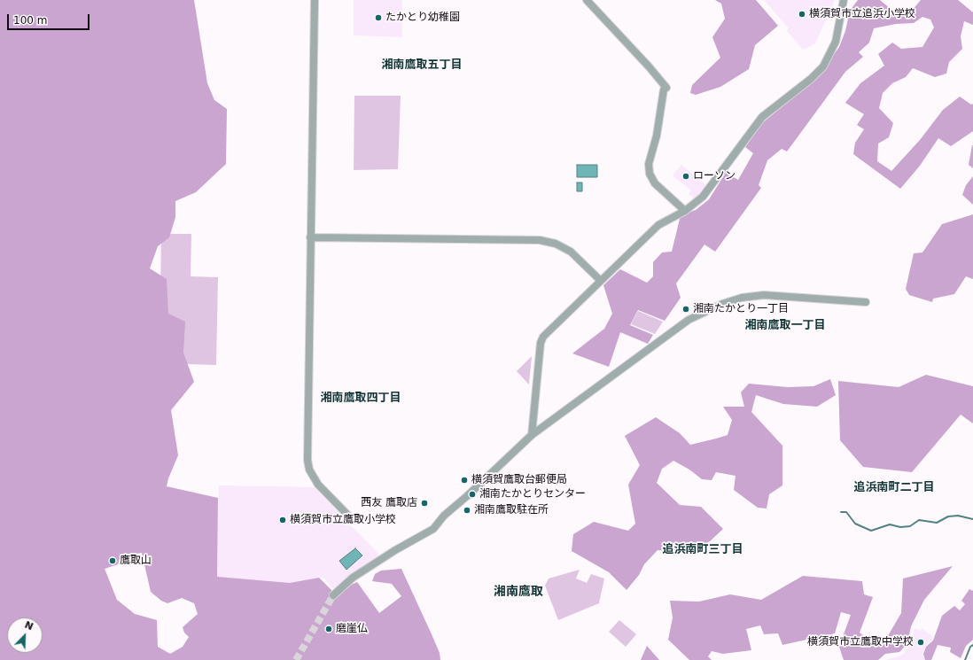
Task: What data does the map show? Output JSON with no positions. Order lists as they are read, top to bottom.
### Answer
{
  "districts": [
    "湘南鷹取五丁目",
    "湘南鷹取一丁目",
    "湘南鷹取四丁目",
    "追浜南町二丁目",
    "追浜南町三丁目",
    "湘南鷹取"
  ],
  "places": [
    "横須賀市立追浜小学校",
    "たかとり幼稚園",
    "ローソン",
    "湘南たかとり一丁目",
    "横須賀鷹取台郵便局",
    "湘南たかとりセンター",
    "西友 鷹取店",
    "湘南鷹取駐在所",
    "横須賀市立鷹取小学校",
    "鷹取山",
    "磨崖仏",
    "横須賀市立鷹取中学校"
  ],
  "scale_bar": "100 m",
  "north": "top right"
}
